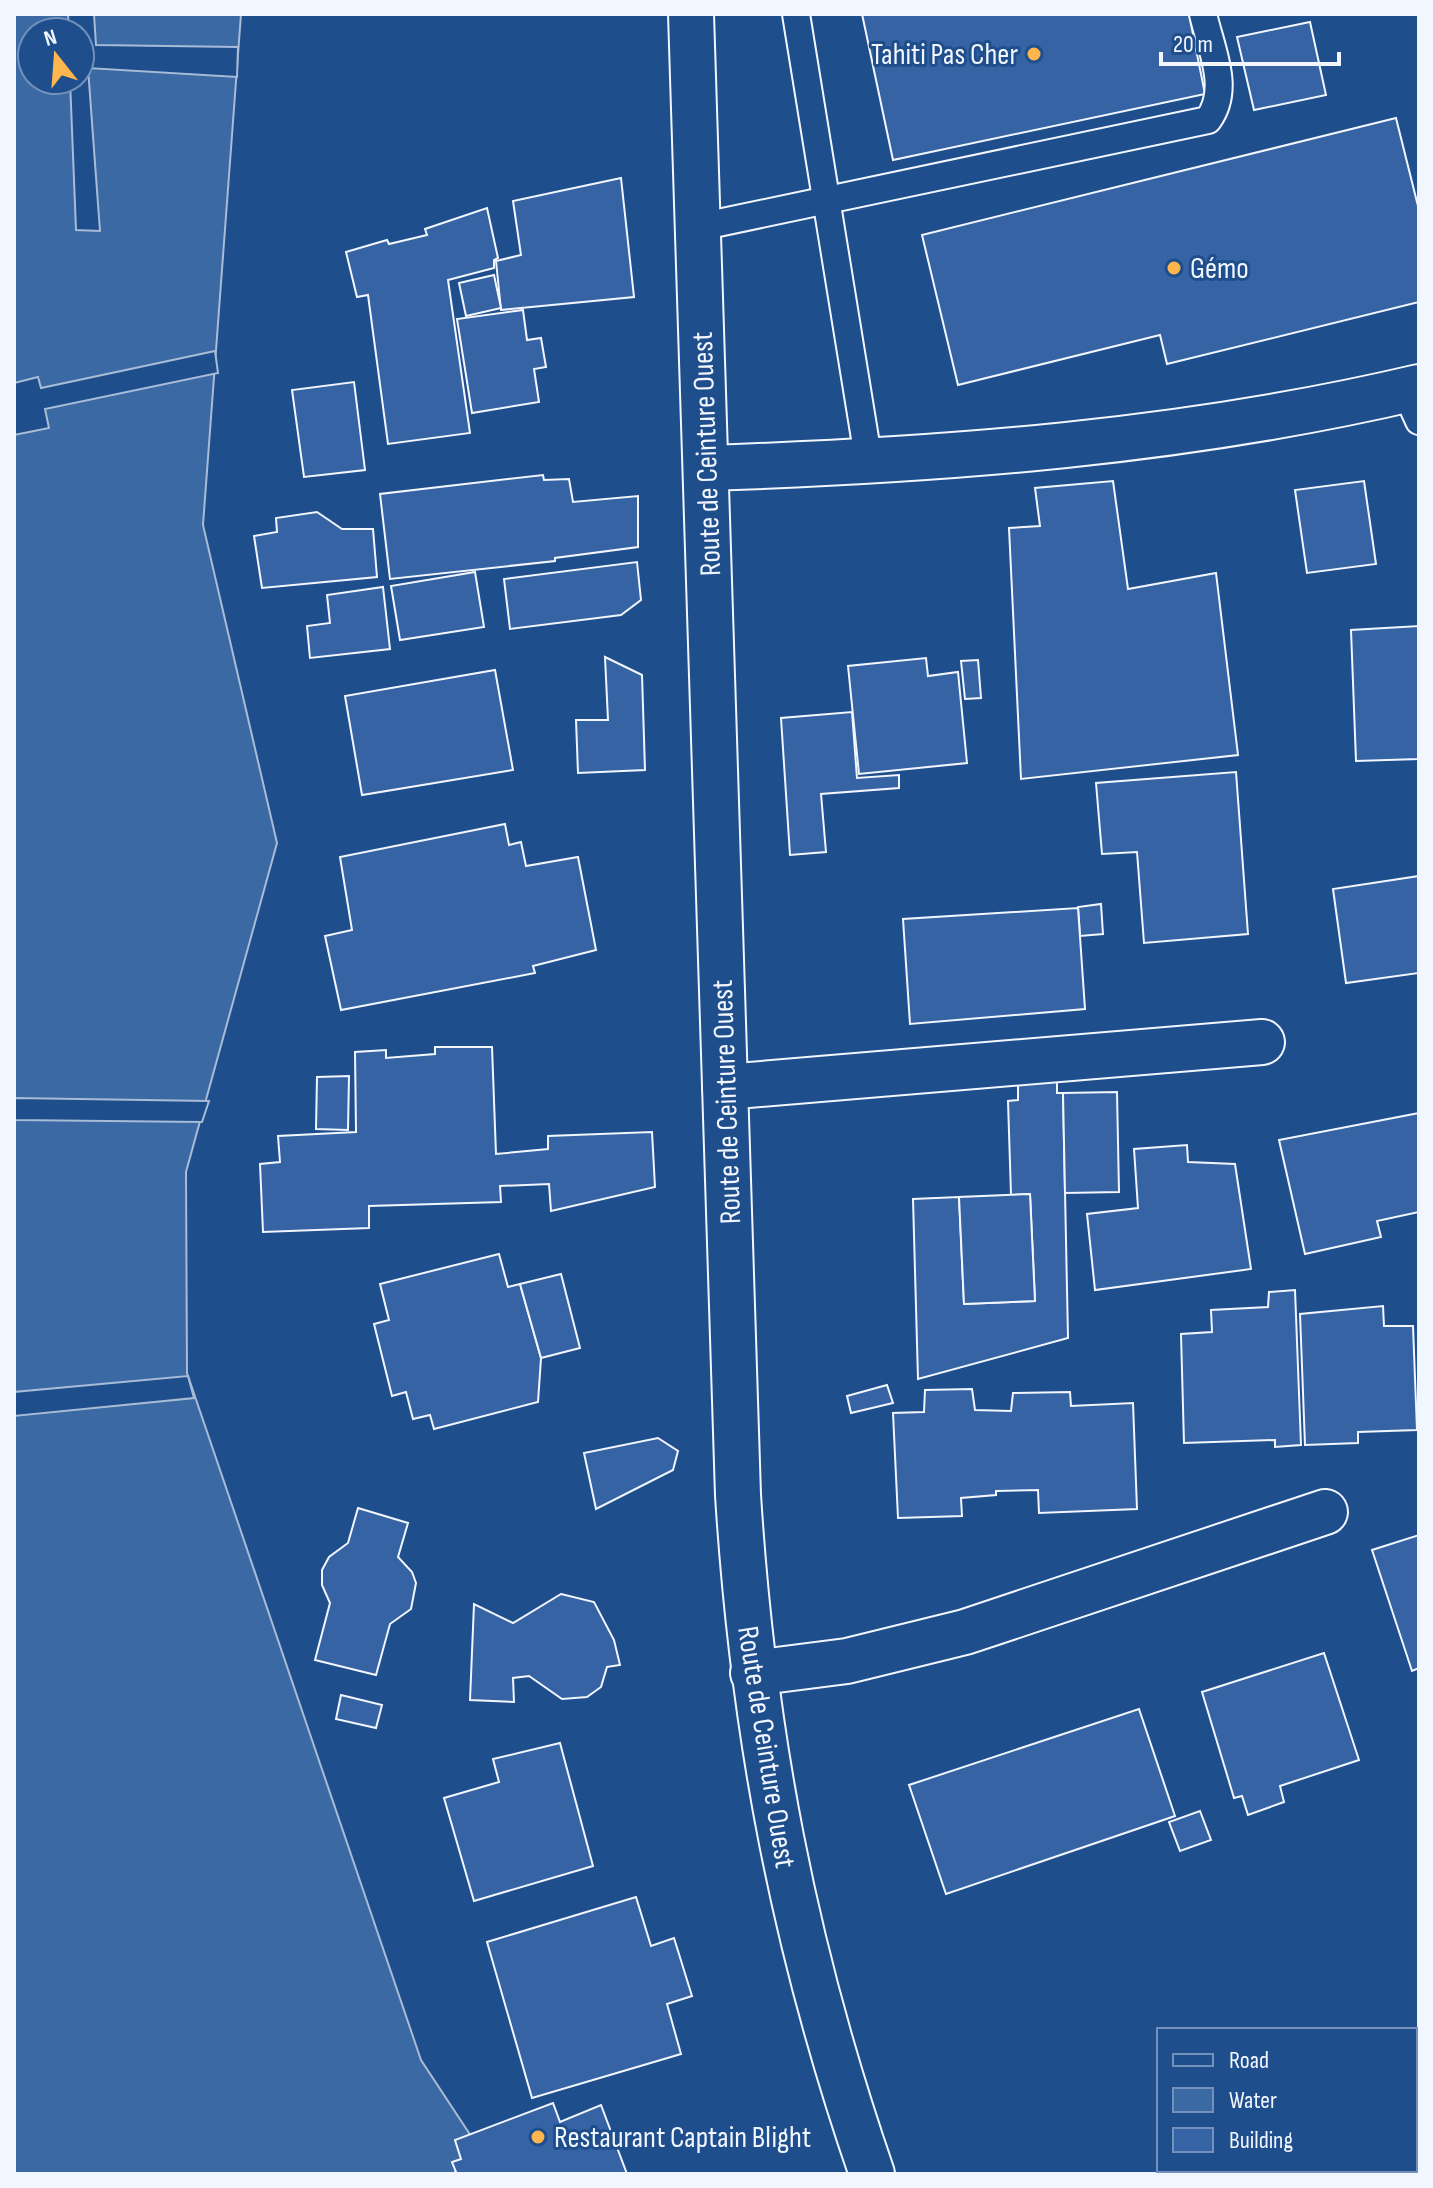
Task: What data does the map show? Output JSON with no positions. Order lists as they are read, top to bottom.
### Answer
{
  "streets": {
    "main road": ["Route de Ceinture Ouest"]
  },
  "places": ["Tahiti Pas Cher", "Gémo", "Restaurant Captain Blight"],
  "legend": ["Road", "Water", "Building"],
  "scale_bar": "20 m",
  "north": "top"
}
